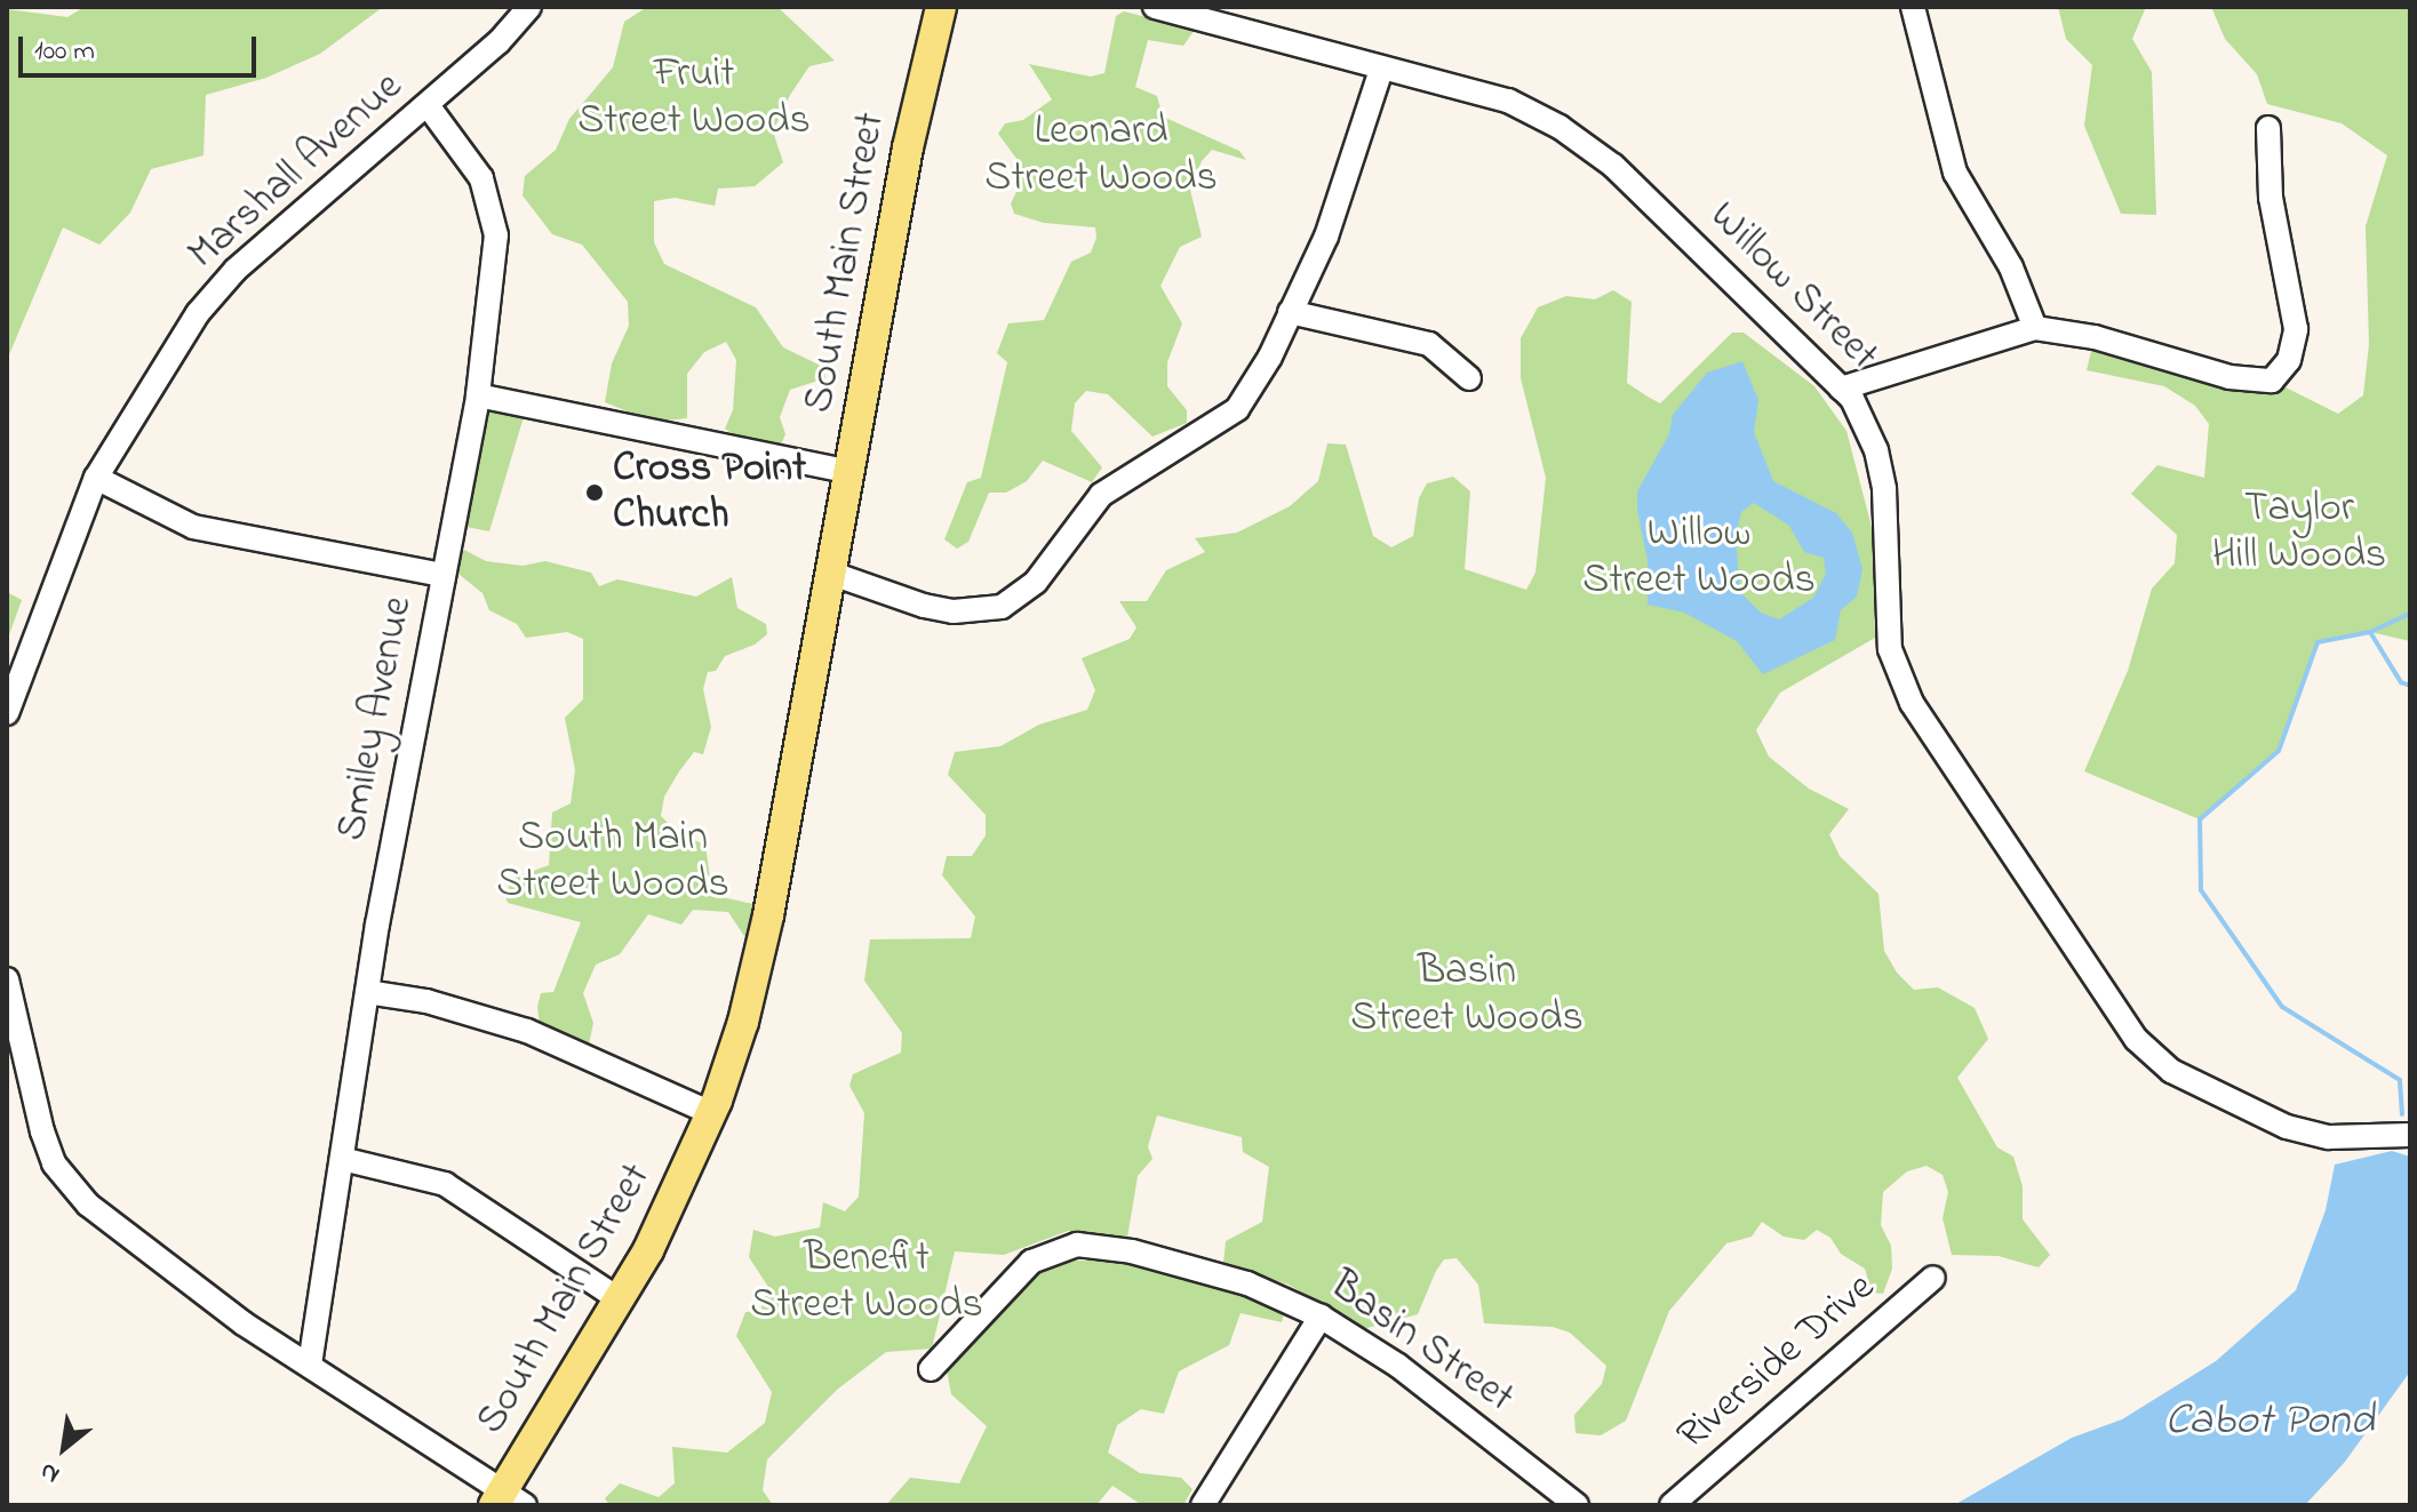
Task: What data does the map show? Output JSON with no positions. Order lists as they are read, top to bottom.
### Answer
{
  "streets": {
    "main road": ["South Main Street"],
    "street": [
      "Marshall Avenue",
      "Willow Street",
      "Smiley Avenue",
      "Basin Street",
      "Riverside Drive"
    ]
  },
  "crossings": [
    ["Marshall Avenue", "Smiley Avenue"]
  ],
  "water": ["Cabot Pond"],
  "parks": [
    "Fruit Street Woods",
    "Leonard Street Woods",
    "Taylor Hill Woods",
    "Willow Street Woods",
    "South Main Street Woods",
    "Basin Street Woods",
    "Benefit Street Woods"
  ],
  "places": ["Cross Point Church"],
  "scale_bar": "100 m",
  "north": "bottom left"
}
